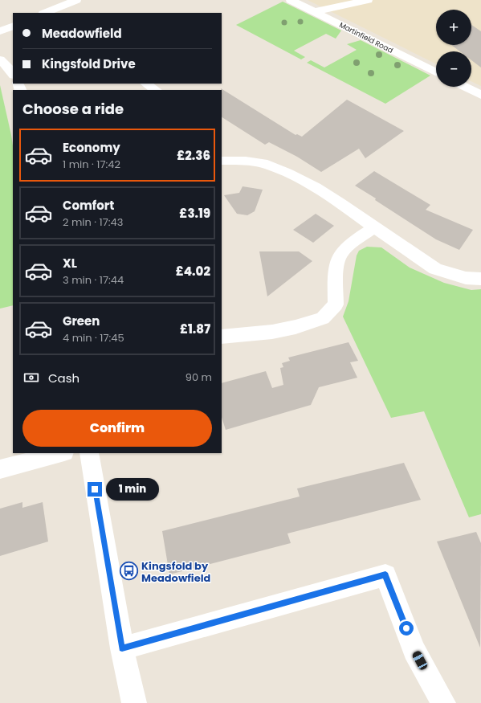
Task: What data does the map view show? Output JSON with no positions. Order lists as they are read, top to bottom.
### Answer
{
  "streets": {
    "street": ["Martinfield Road"]
  },
  "places": {
    "bus stop": ["Kingsfold by Meadowfield"]
  },
  "page": {
    "map_buttons": ["+", "−"],
    "banner": ["Meadowfield", "Kingsfold Drive"],
    "heading": "Choose a ride",
    "list": [
      {
        "name": "Economy",
        "note": "1 min · 17:42",
        "value": "£2.36"
      },
      {
        "name": "Comfort",
        "note": "2 min · 17:43",
        "value": "£3.19"
      },
      {
        "name": "XL",
        "note": "3 min · 17:44",
        "value": "£4.02"
      },
      {
        "name": "Green",
        "note": "4 min · 17:45",
        "value": "£1.87"
      }
    ],
    "pay": ["Cash", "90 m"],
    "buttons": "Confirm",
    "bubble": "1 min"
  }
}
